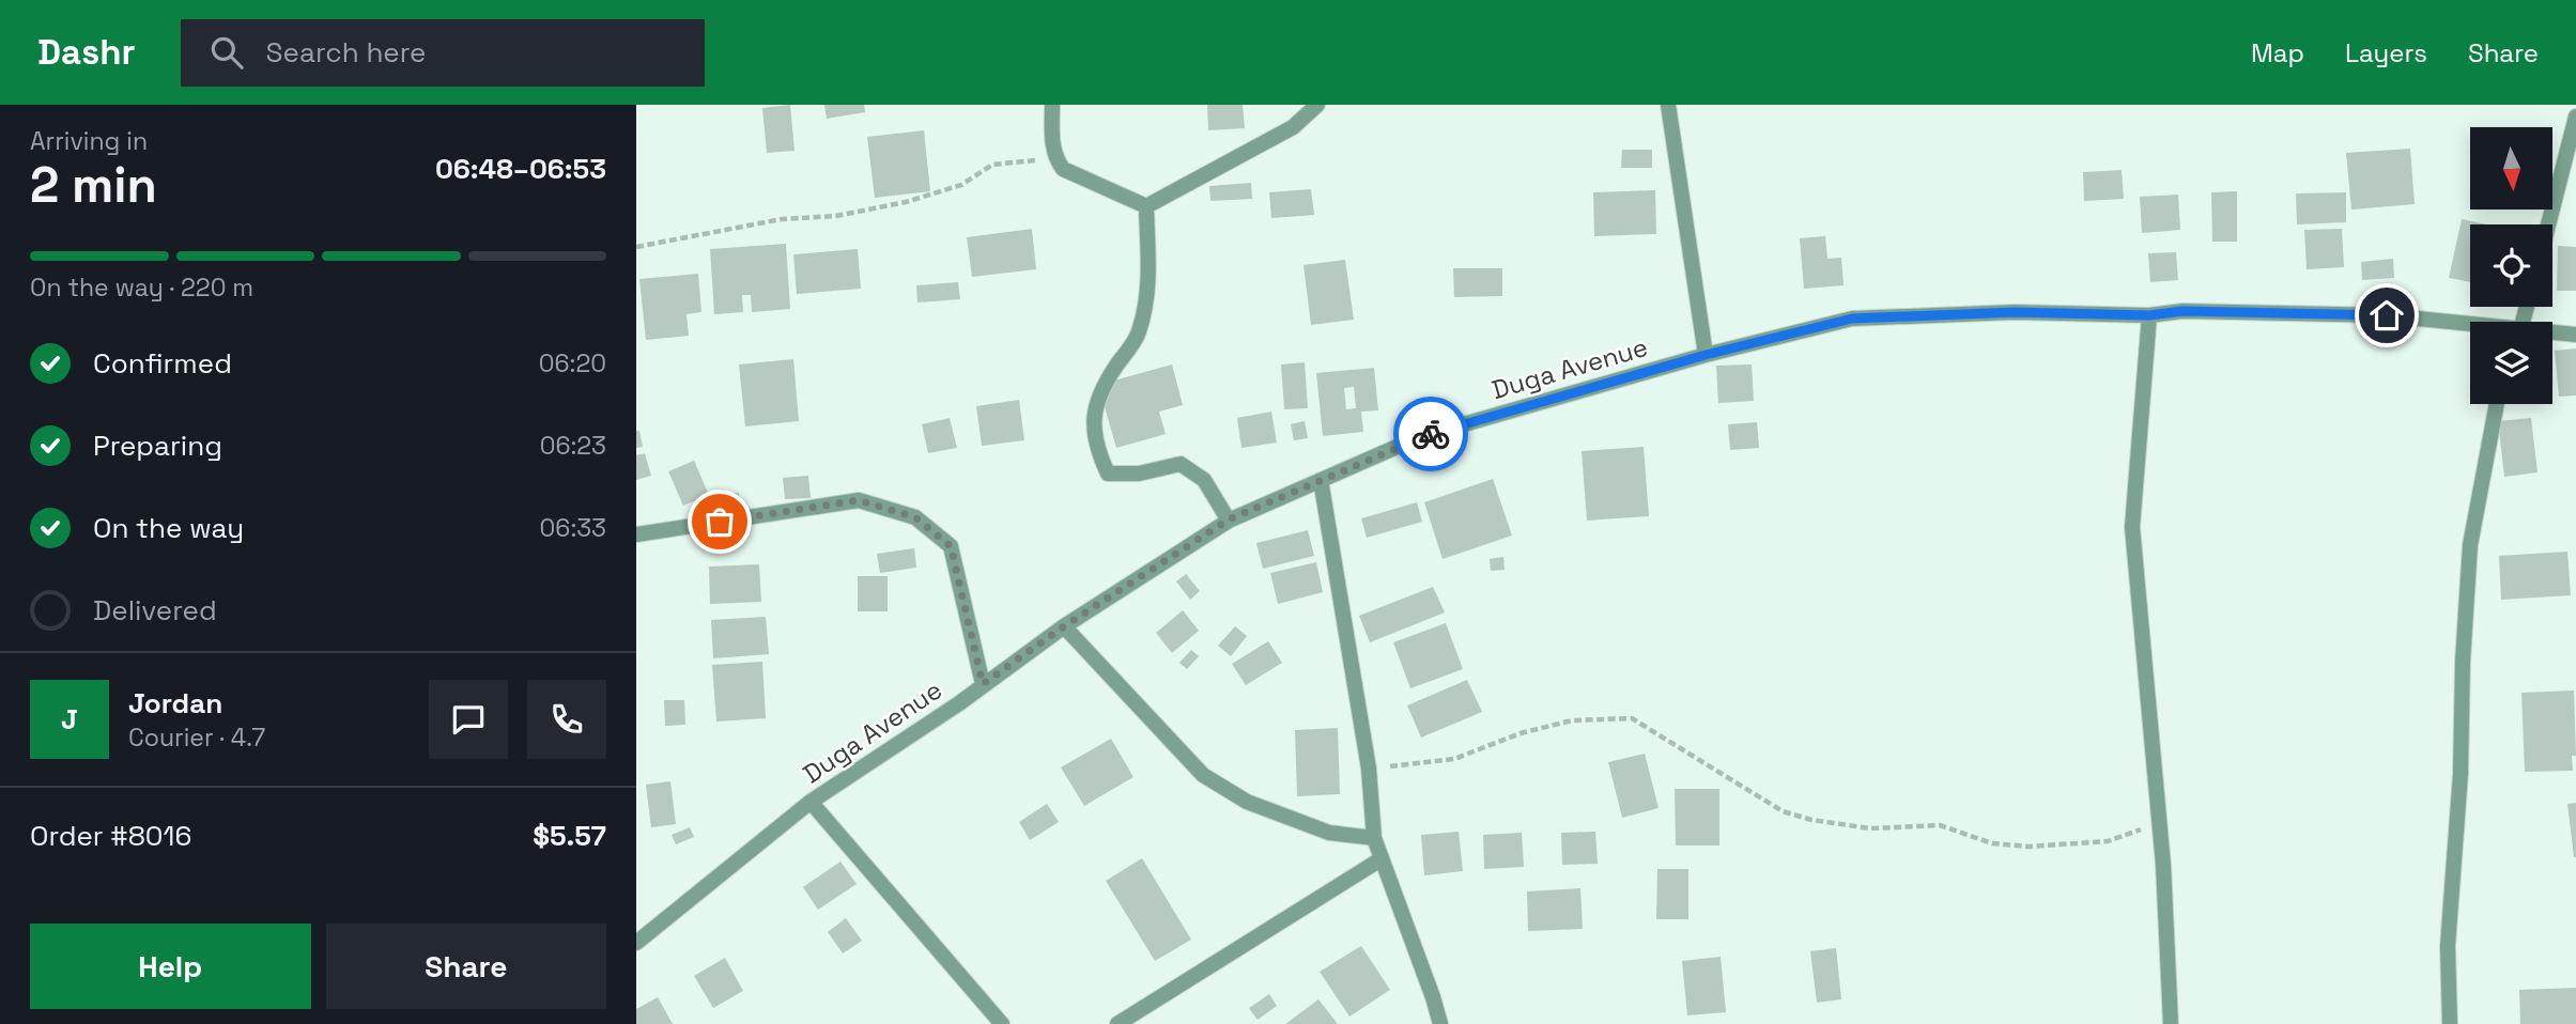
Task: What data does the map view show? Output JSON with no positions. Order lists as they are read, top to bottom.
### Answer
{
  "streets": {
    "street": ["Duga Avenue"]
  },
  "north": "bottom",
  "page": {
    "header": "Dashr",
    "search": "Search here",
    "nav": ["Map", "Layers", "Share"],
    "heading": ["2 min", "Arriving in", "06:48–06:53"],
    "panel": [
      "Jordan",
      "Courier · 4.7",
      "Order #8016",
      "$5.57"
    ],
    "bar": "On the way · 220 m",
    "list": [
      ["Confirmed", "06:20"],
      ["Preparing", "06:23"],
      ["On the way", "06:33"],
      "Delivered"
    ],
    "round": "J",
    "buttons": ["Help", "Share"]
  }
}
